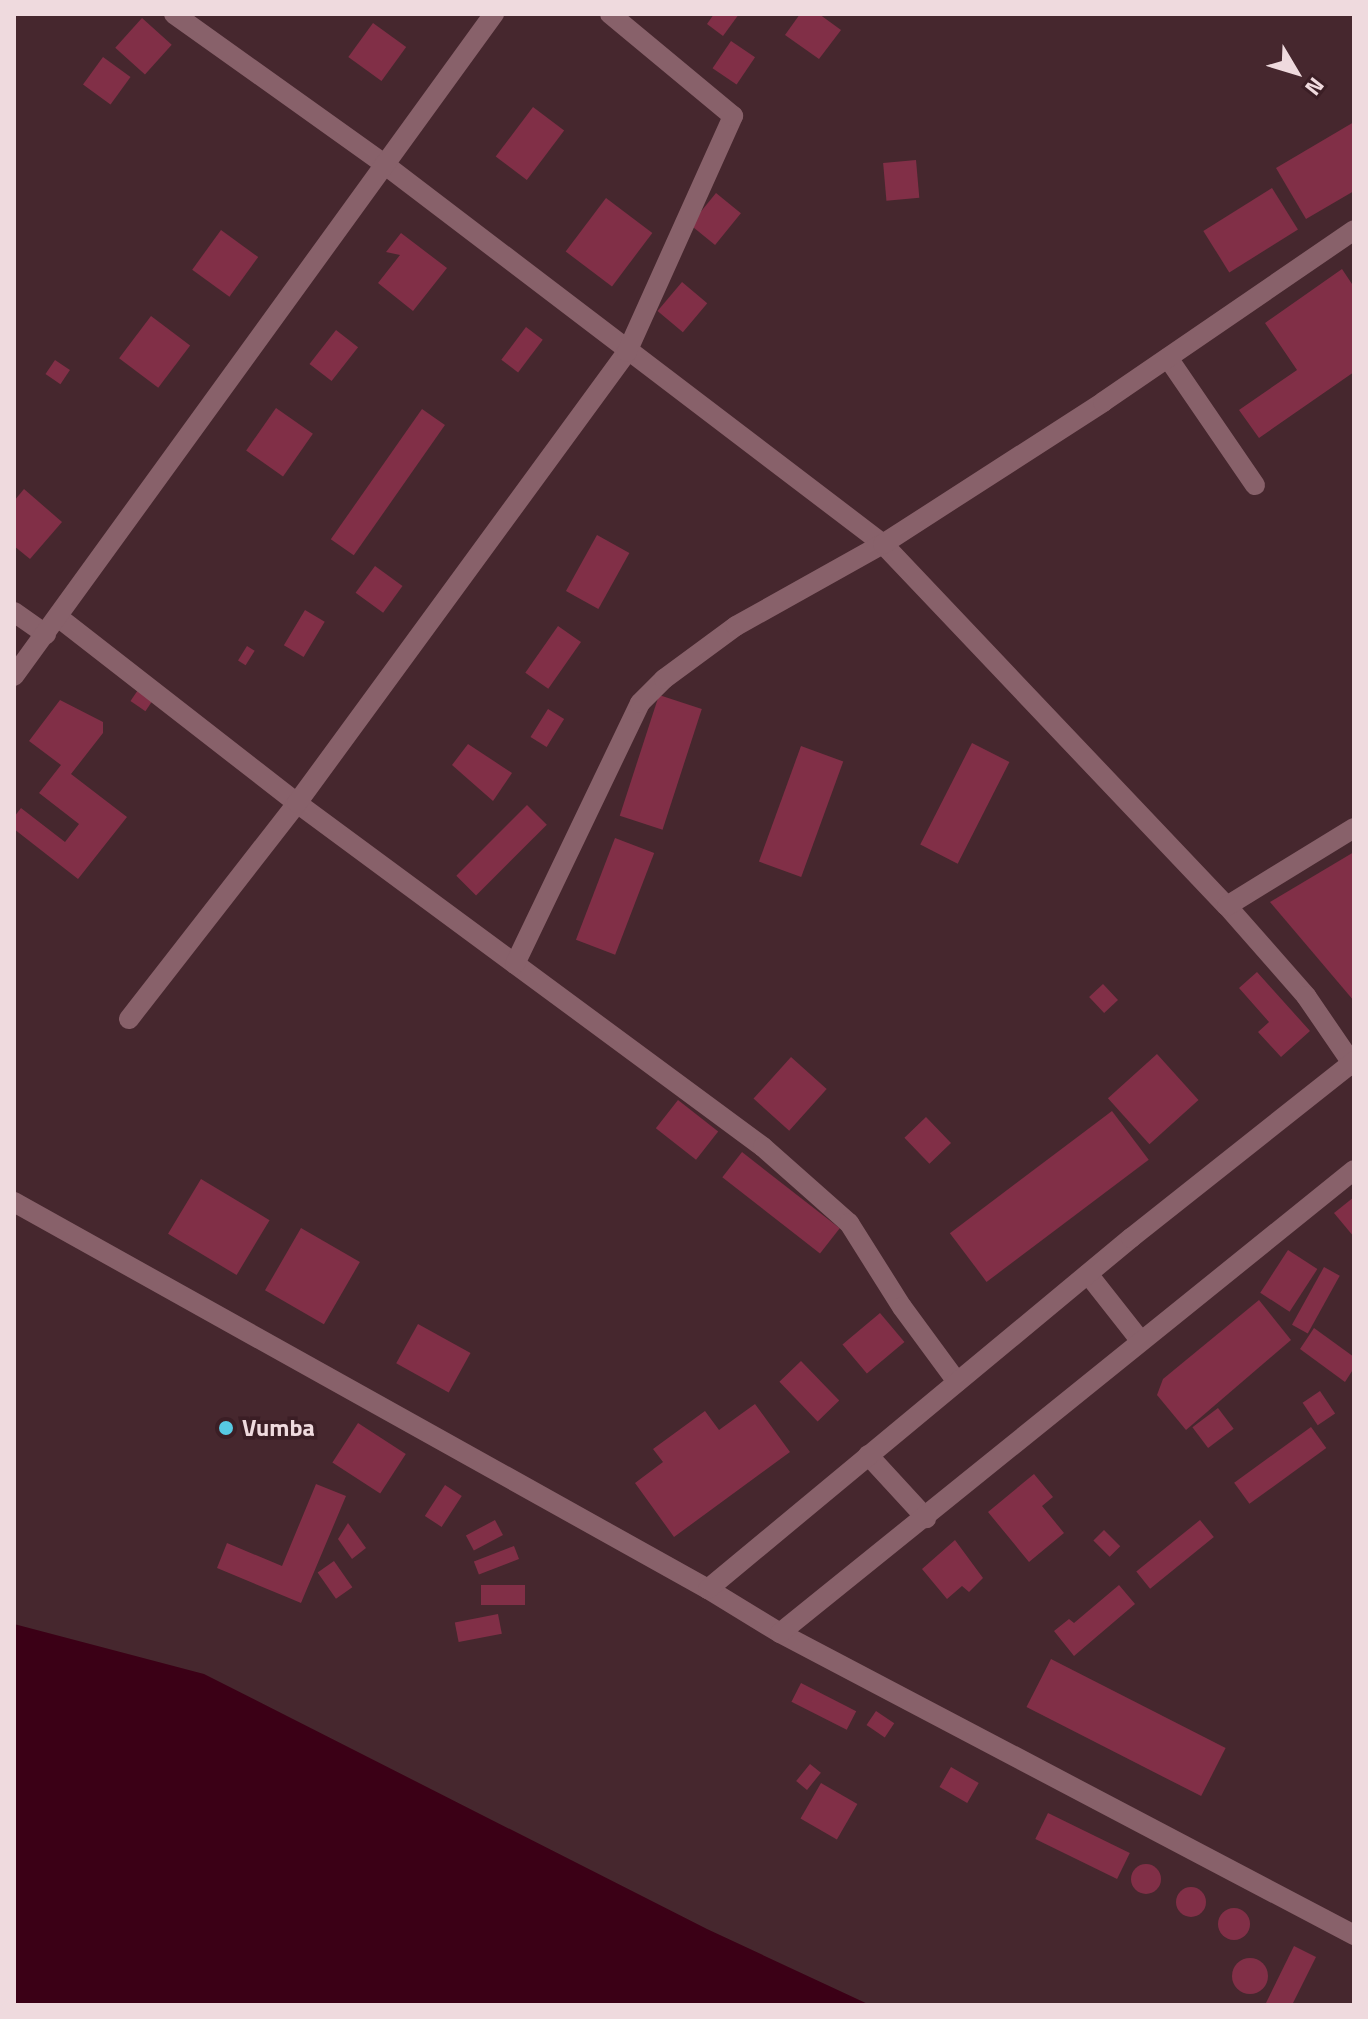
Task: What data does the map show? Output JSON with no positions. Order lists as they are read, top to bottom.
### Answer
{
  "places": ["Vumba"],
  "north": "bottom right"
}
